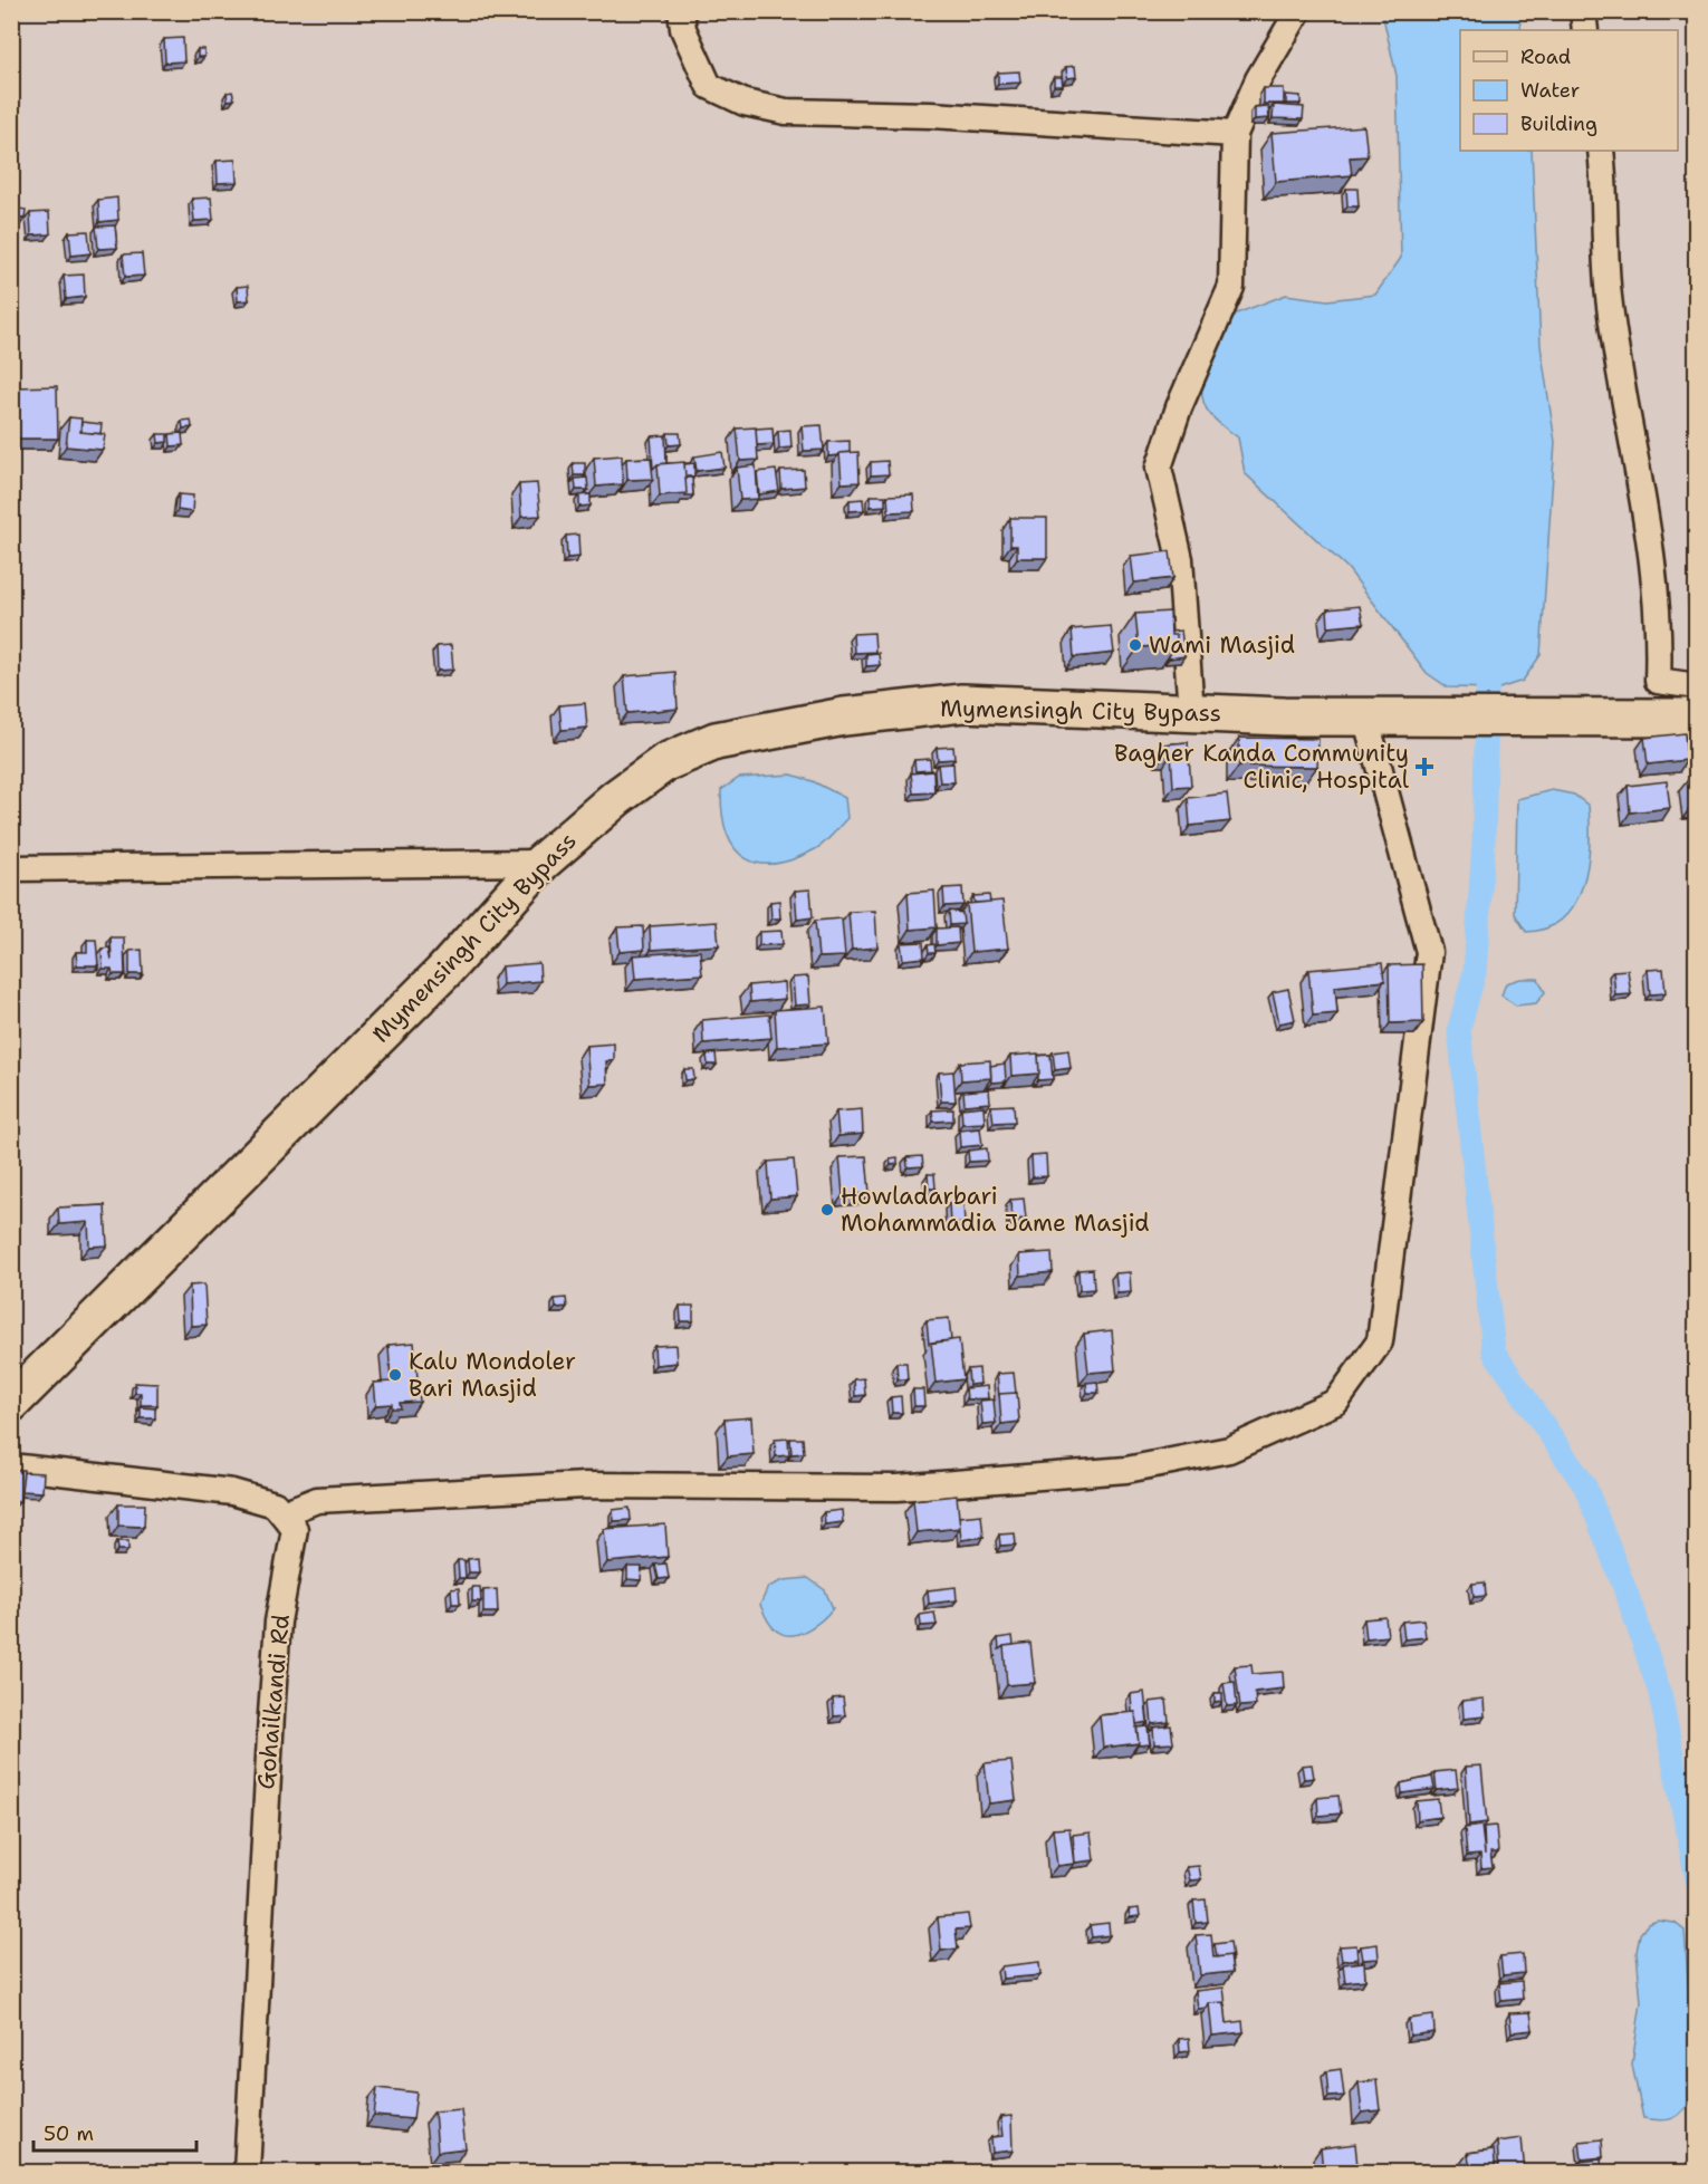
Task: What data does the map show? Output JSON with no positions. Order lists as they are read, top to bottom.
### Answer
{
  "streets": {
    "highway": ["Mymensingh City Bypass"],
    "street": ["Gohailkandi Rd"]
  },
  "places": {
    "other": ["Wami Masjid", "Howladarbari Mohammadia Jame Masjid", "Kalu Mondoler Bari Masjid"],
    "health": ["Bagher Kanda Community Clinic, Hospital"]
  },
  "legend": ["Road", "Water", "Building"],
  "scale_bar": "50 m"
}
